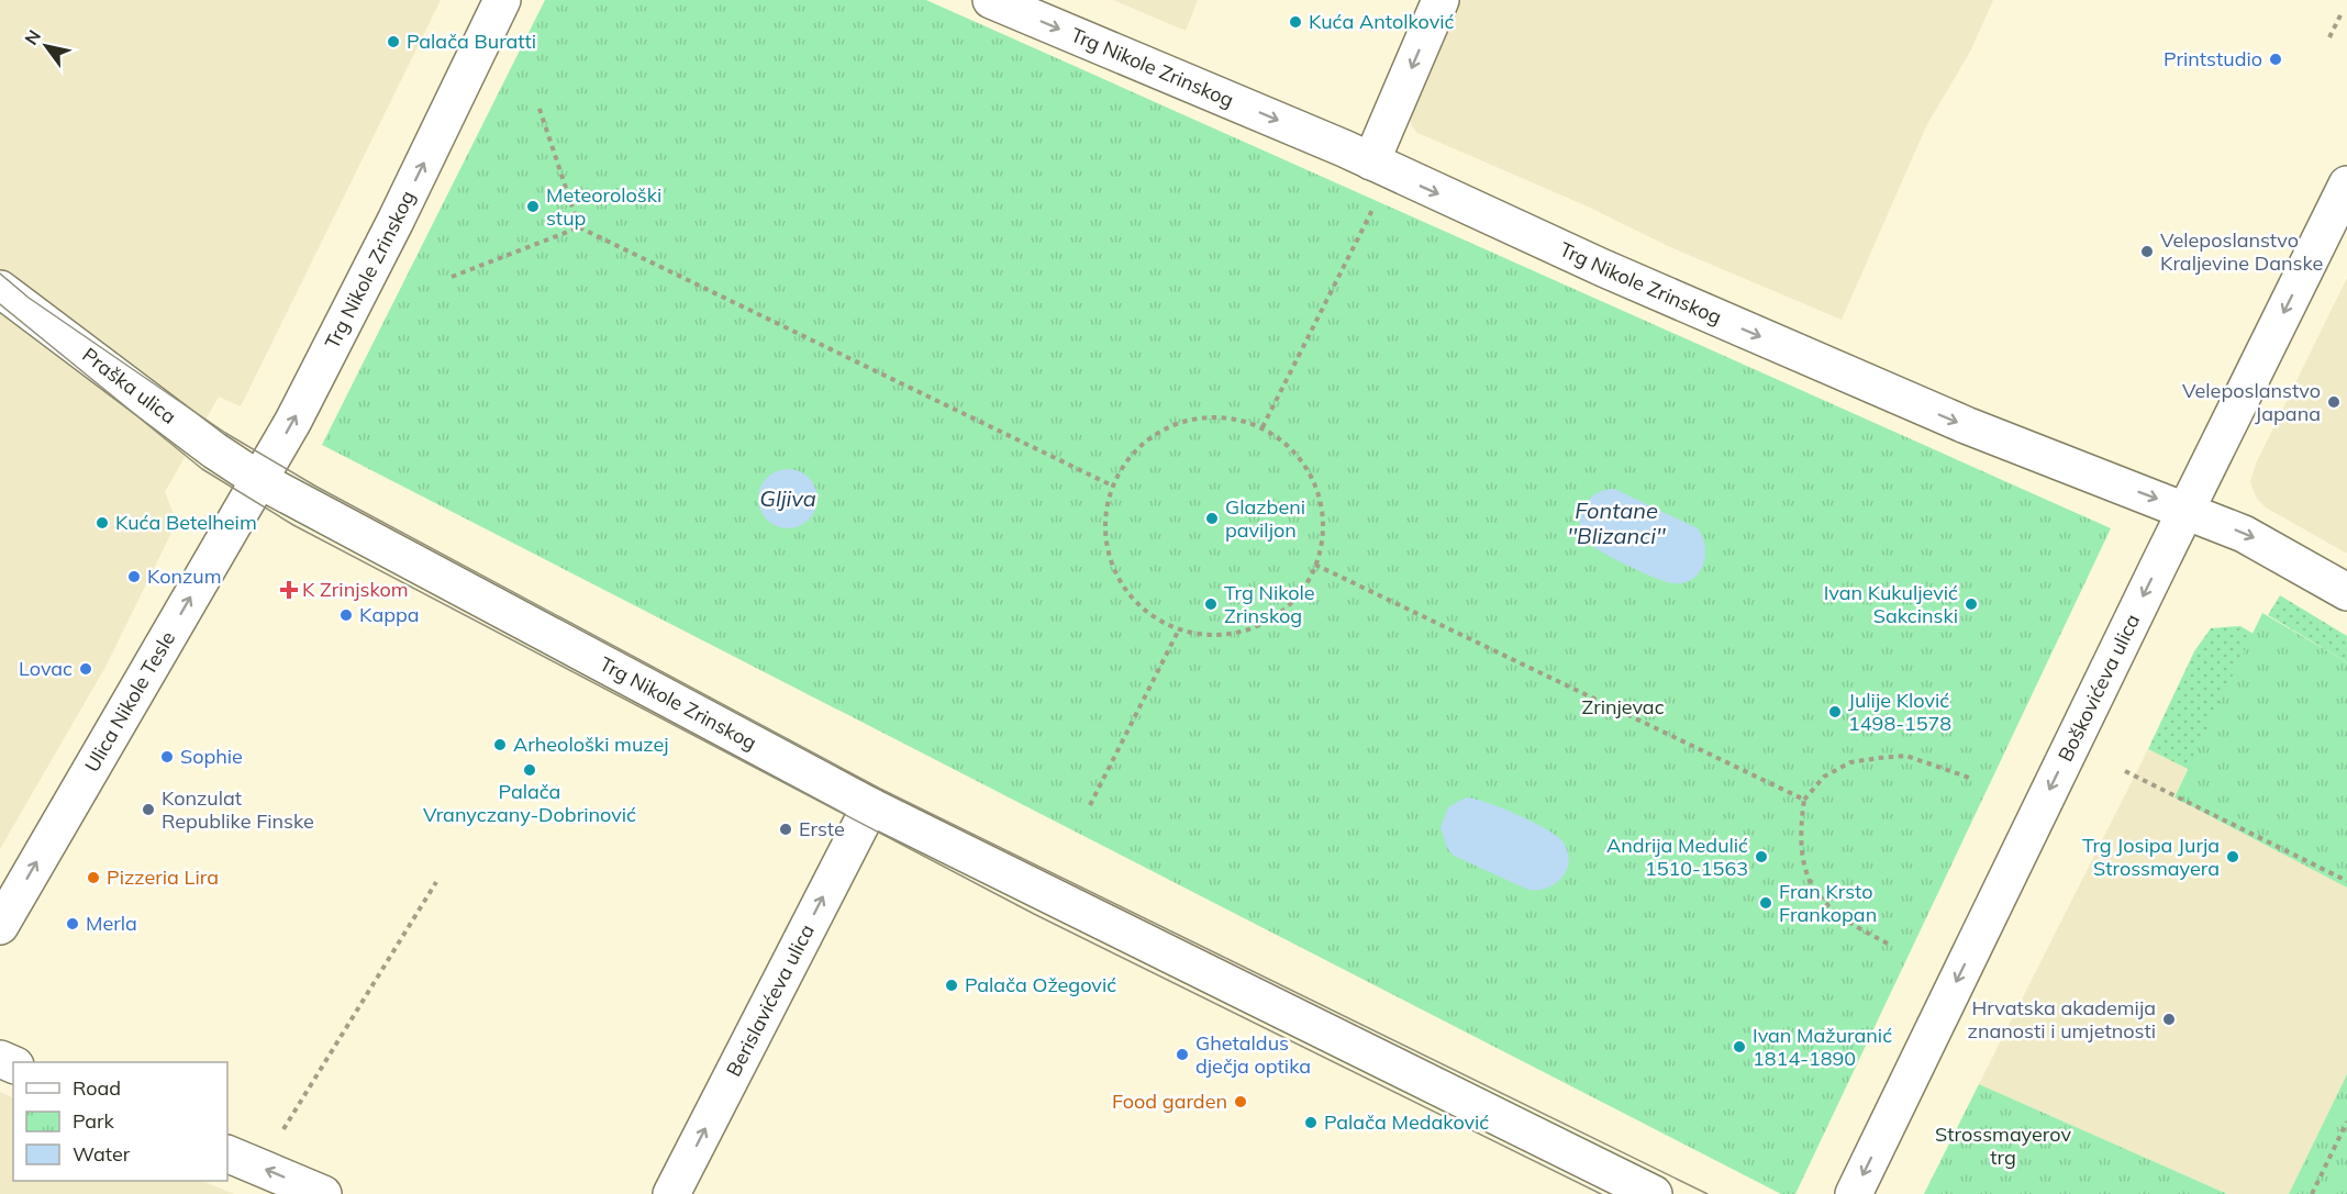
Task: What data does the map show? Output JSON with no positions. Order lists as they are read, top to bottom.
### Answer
{
  "streets": {
    "street": [
      "Trg Nikole Zrinskog",
      "Praška ulica",
      "Boškovićeva ulica",
      "Ulica Nikole Tesle",
      "Berislavićeva ulica"
    ]
  },
  "crossings": [
    ["Trg Nikole Zrinskog", "Praška ulica"],
    ["Trg Nikole Zrinskog", "Boškovićeva ulica"],
    ["Trg Nikole Zrinskog", "Ulica Nikole Tesle"],
    ["Trg Nikole Zrinskog", "Berislavićeva ulica"],
    ["Praška ulica", "Ulica Nikole Tesle"]
  ],
  "one_way": ["Boškovićeva ulica", "Ulica Nikole Tesle", "Berislavićeva ulica"],
  "water": ["Gljiva", "Fontane ''Blizanci''"],
  "parks": ["Zrinjevac", "Strossmayerov trg"],
  "places": {
    "other": [
      "Kuća Antolković",
      "Palača Buratti",
      "Printstudio",
      "Meteorološki stup",
      "Veleposlanstvo Kraljevine Danske",
      "Veleposlanstvo Japana",
      "Glazbeni paviljon",
      "Kuća Betelheim",
      "Konzum",
      "Trg Nikole Zrinskog",
      "Ivan Kukuljević Sakcinski",
      "Kappa",
      "Lovac",
      "Julije Klović 1498-1578",
      "Arheološki muzej",
      "Sophie",
      "Palača Vranyczany-Dobrinović",
      "Konzulat Republike Finske",
      "Erste",
      "Andrija Medulić 1510-1563",
      "Trg Josipa Jurja Strossmayera",
      "Pizzeria Lira",
      "Fran Krsto Frankopan",
      "Merla",
      "Palača Ožegović",
      "Hrvatska akademija znanosti i umjetnosti",
      "Ivan Mažuranić 1814-1890",
      "Ghetaldus dječja optika",
      "Food garden",
      "Palača Medaković"
    ],
    "health": ["K Zrinjskom"]
  },
  "legend": ["Road", "Park", "Water"],
  "north": "top left"
}
